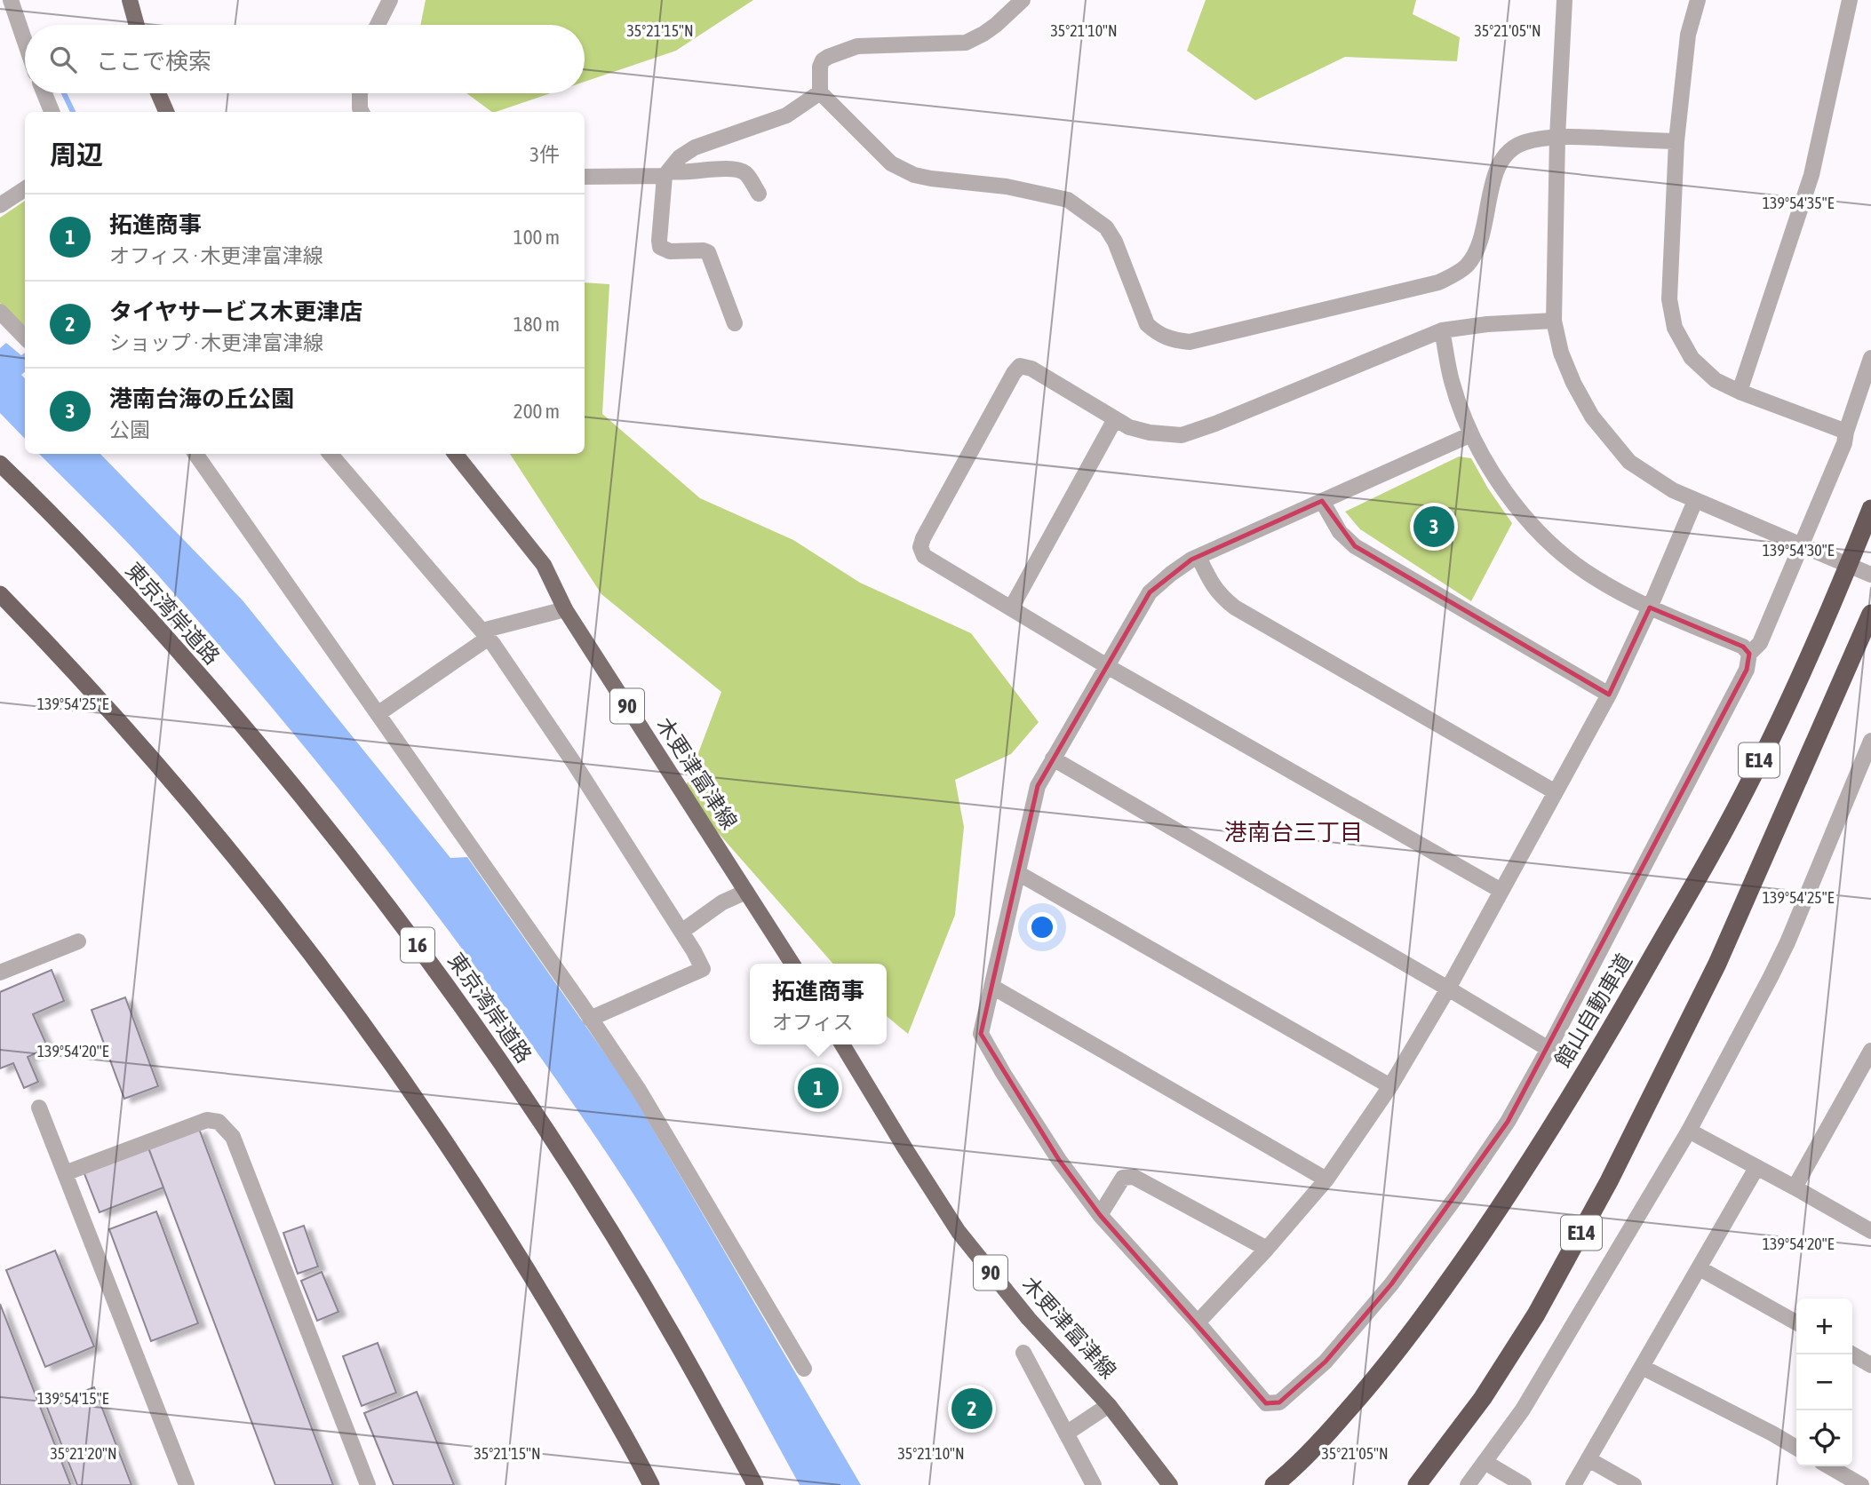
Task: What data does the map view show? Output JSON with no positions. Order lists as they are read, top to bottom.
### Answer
{
  "streets": {
    "highway": [
      "東京湾岸道路",
      "E14",
      "16",
      "館山自動車道"
    ],
    "main road": ["90", "木更津富津線"]
  },
  "districts": ["港南台三丁目"],
  "page": {
    "search": "ここで検索",
    "heading": ["周辺", "3件"],
    "list": [
      {
        "mark": "1",
        "name": "拓進商事",
        "note": "オフィス · 木更津富津線",
        "value": "100 m"
      },
      {
        "mark": "2",
        "name": "タイヤサービス木更津店",
        "note": "ショップ · 木更津富津線",
        "value": "180 m"
      },
      {
        "mark": "3",
        "name": "港南台海の丘公園",
        "note": "公園",
        "value": "200 m"
      }
    ],
    "pins": ["3", "1", "2"],
    "popup": ["拓進商事", "オフィス"],
    "map_buttons": ["+", "−"]
  },
  "coordinates": [
    "35°21'15\"N",
    "35°21'10\"N",
    "35°21'05\"N",
    "139°54'35\"E",
    "139°54'30\"E",
    "139°54'25\"E",
    "139°54'20\"E",
    "139°54'15\"E",
    "35°21'20\"N"
  ]
}
